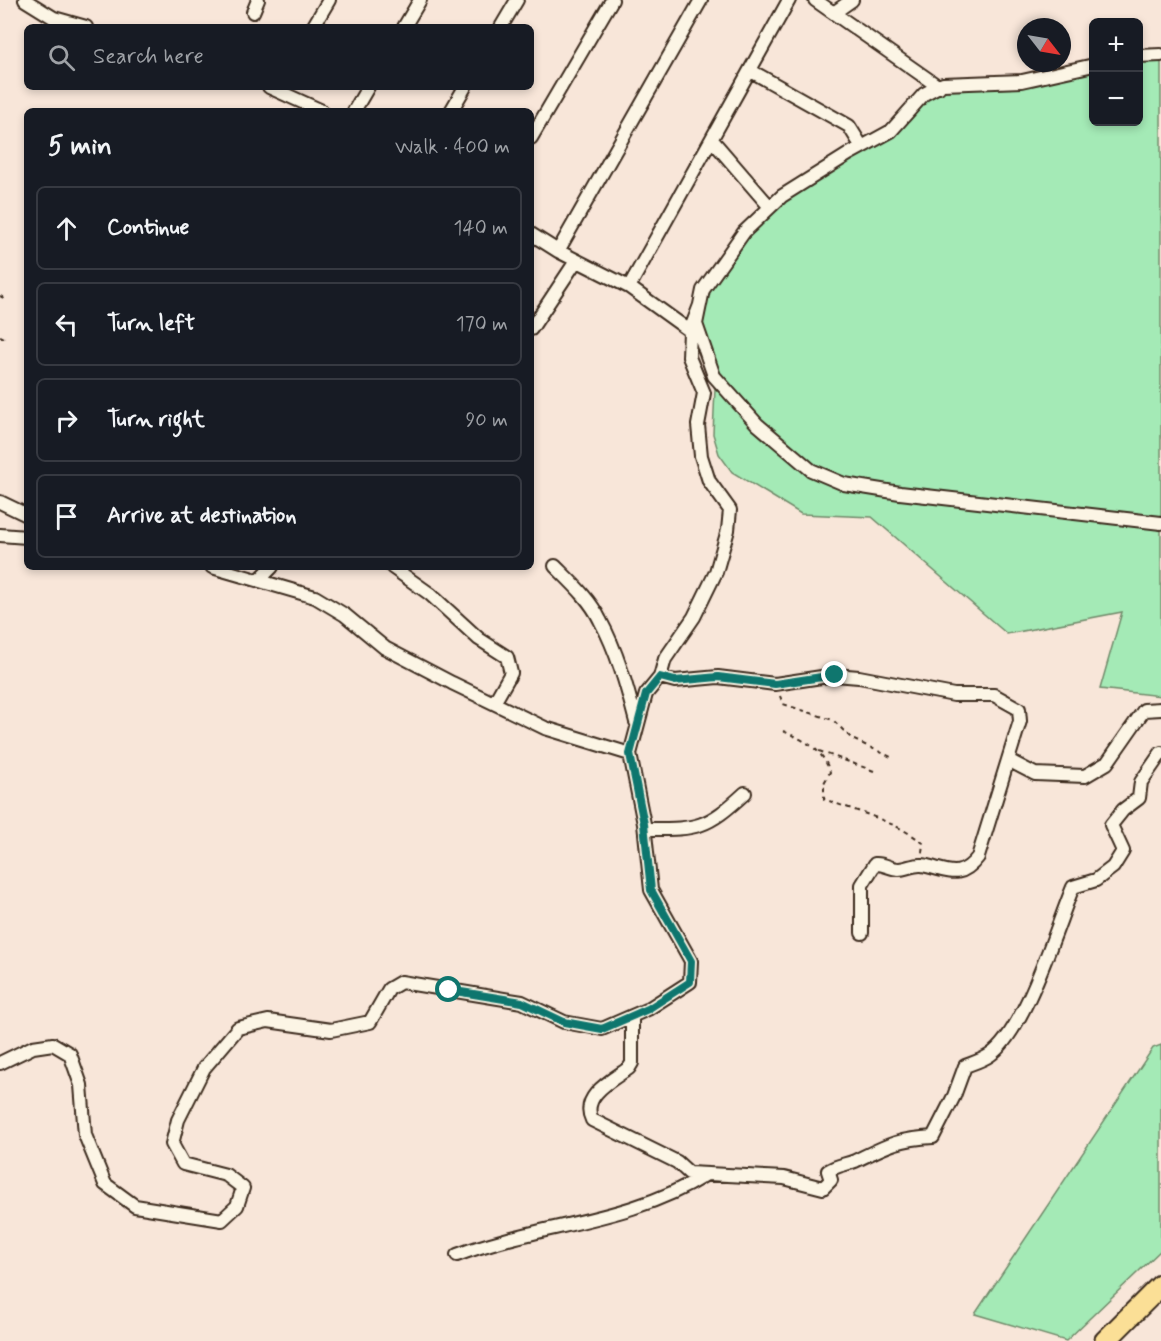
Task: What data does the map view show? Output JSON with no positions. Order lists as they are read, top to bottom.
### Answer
{
  "north": "bottom right",
  "page": {
    "map_buttons": ["+", "−"],
    "search": "Search here",
    "heading": ["5 min", "Walk · 400 m"],
    "list": [
      ["Continue", "140 m"],
      ["Turn left", "170 m"],
      ["Turn right", "90 m"],
      "Arrive at destination"
    ]
  }
}
